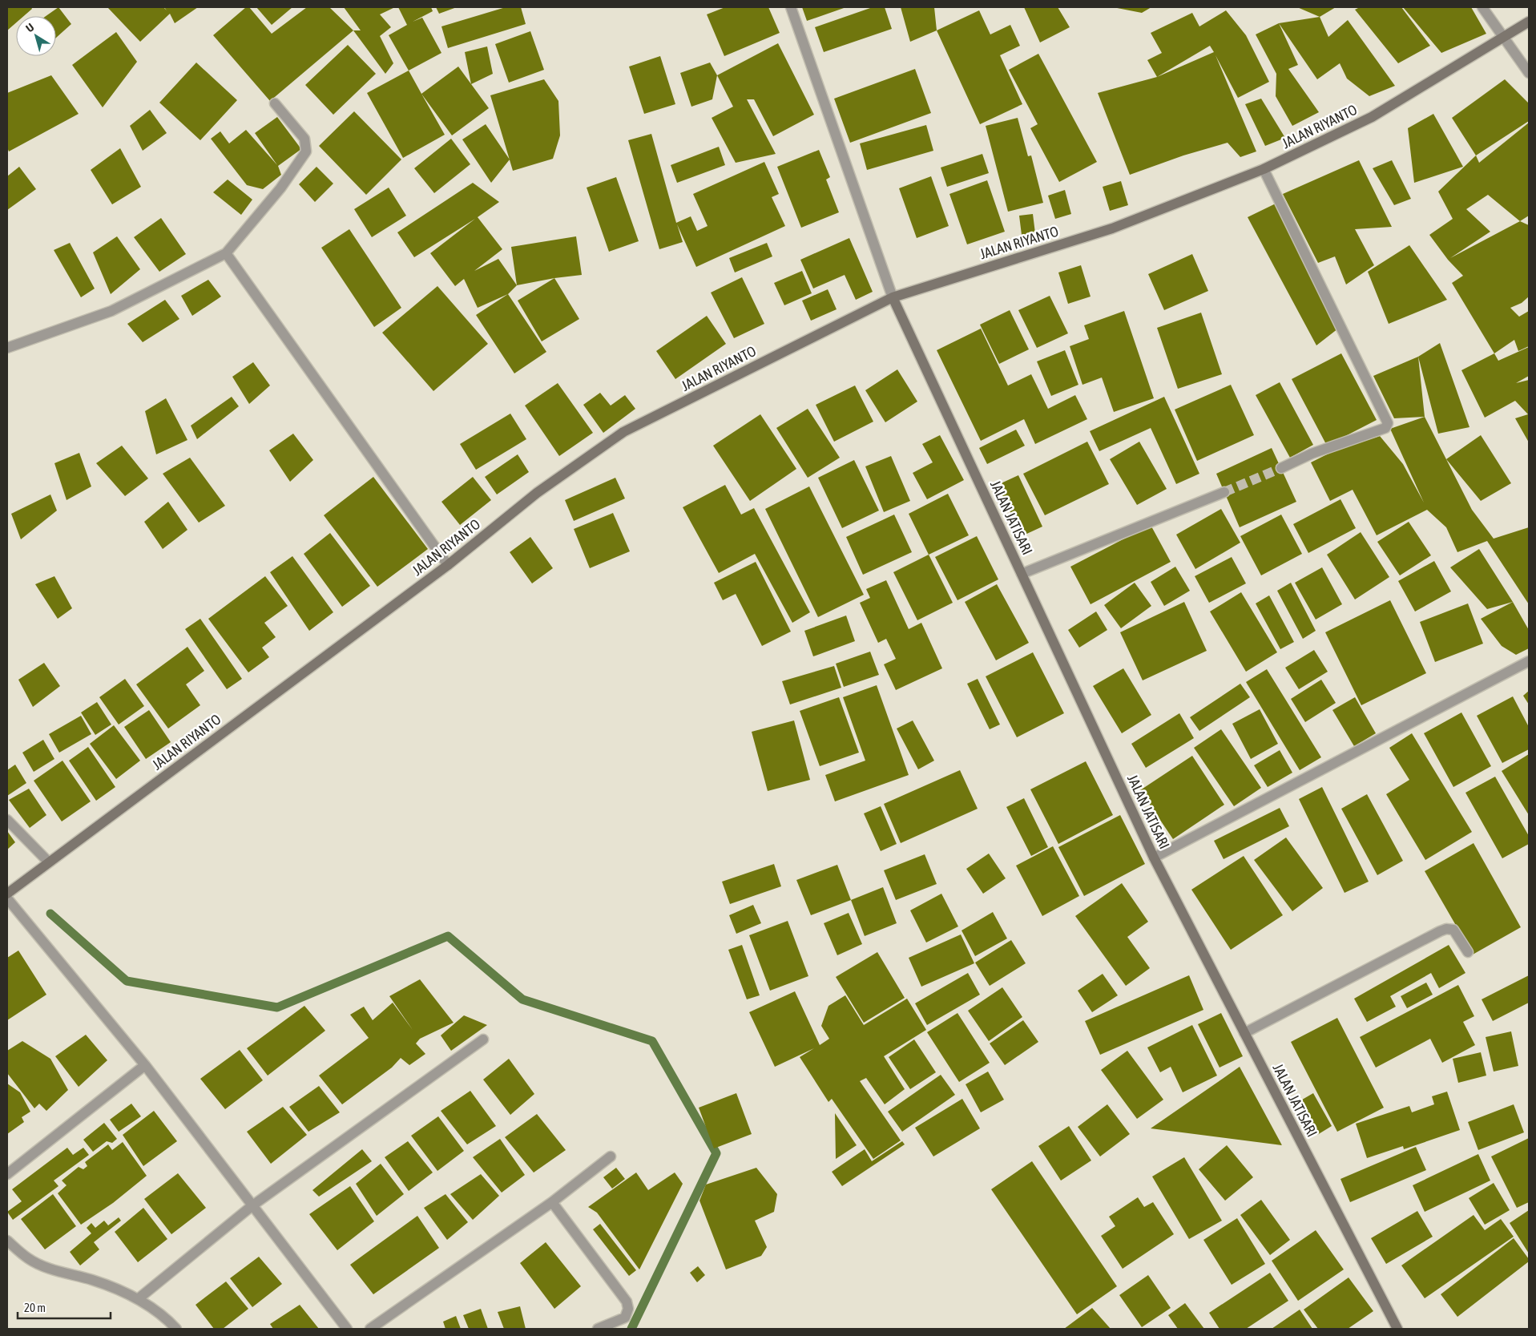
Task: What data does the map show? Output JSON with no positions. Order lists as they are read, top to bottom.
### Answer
{
  "streets": {
    "street": ["JALAN RIYANTO", "JALAN JATISARI"]
  },
  "crossings": [
    ["JALAN RIYANTO", "JALAN JATISARI"]
  ],
  "scale_bar": "20 m",
  "north": "top left"
}
